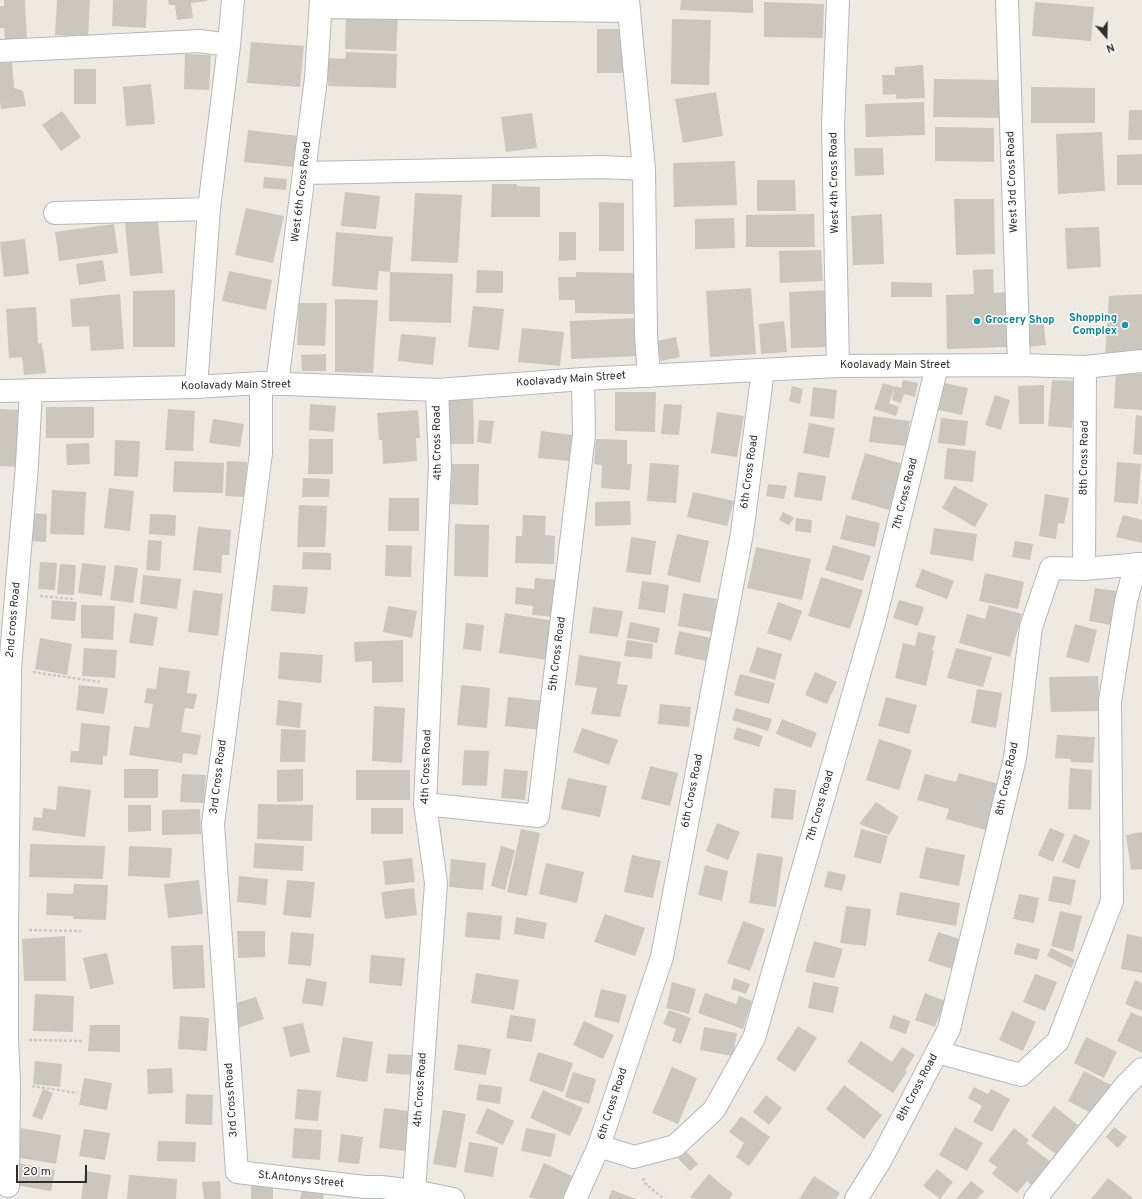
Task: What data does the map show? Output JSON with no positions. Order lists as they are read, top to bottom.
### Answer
{
  "streets": {
    "street": [
      "West 3rd Cross Road",
      "West 4th Cross Road",
      "West 6th Cross Road",
      "Koolavady Main Street",
      "4th Cross Road",
      "8th Cross Road",
      "6th Cross Road",
      "7th Cross Road",
      "2nd cross Road",
      "5th Cross Road",
      "3rd Cross Road",
      "St.Antonys Street"
    ]
  },
  "crossings": [
    ["West 3rd Cross Road", "Koolavady Main Street"],
    ["West 4th Cross Road", "Koolavady Main Street"],
    ["West 6th Cross Road", "Koolavady Main Street"],
    ["West 6th Cross Road", "3rd Cross Road"],
    ["Koolavady Main Street", "4th Cross Road"],
    ["Koolavady Main Street", "8th Cross Road"],
    ["Koolavady Main Street", "6th Cross Road"],
    ["Koolavady Main Street", "7th Cross Road"],
    ["Koolavady Main Street", "2nd cross Road"],
    ["Koolavady Main Street", "5th Cross Road"],
    ["Koolavady Main Street", "3rd Cross Road"],
    ["4th Cross Road", "5th Cross Road"],
    ["4th Cross Road", "St.Antonys Street"],
    ["3rd Cross Road", "St.Antonys Street"]
  ],
  "places": ["Grocery Shop", "Shopping Complex"],
  "scale_bar": "20 m",
  "north": "bottom"
}
